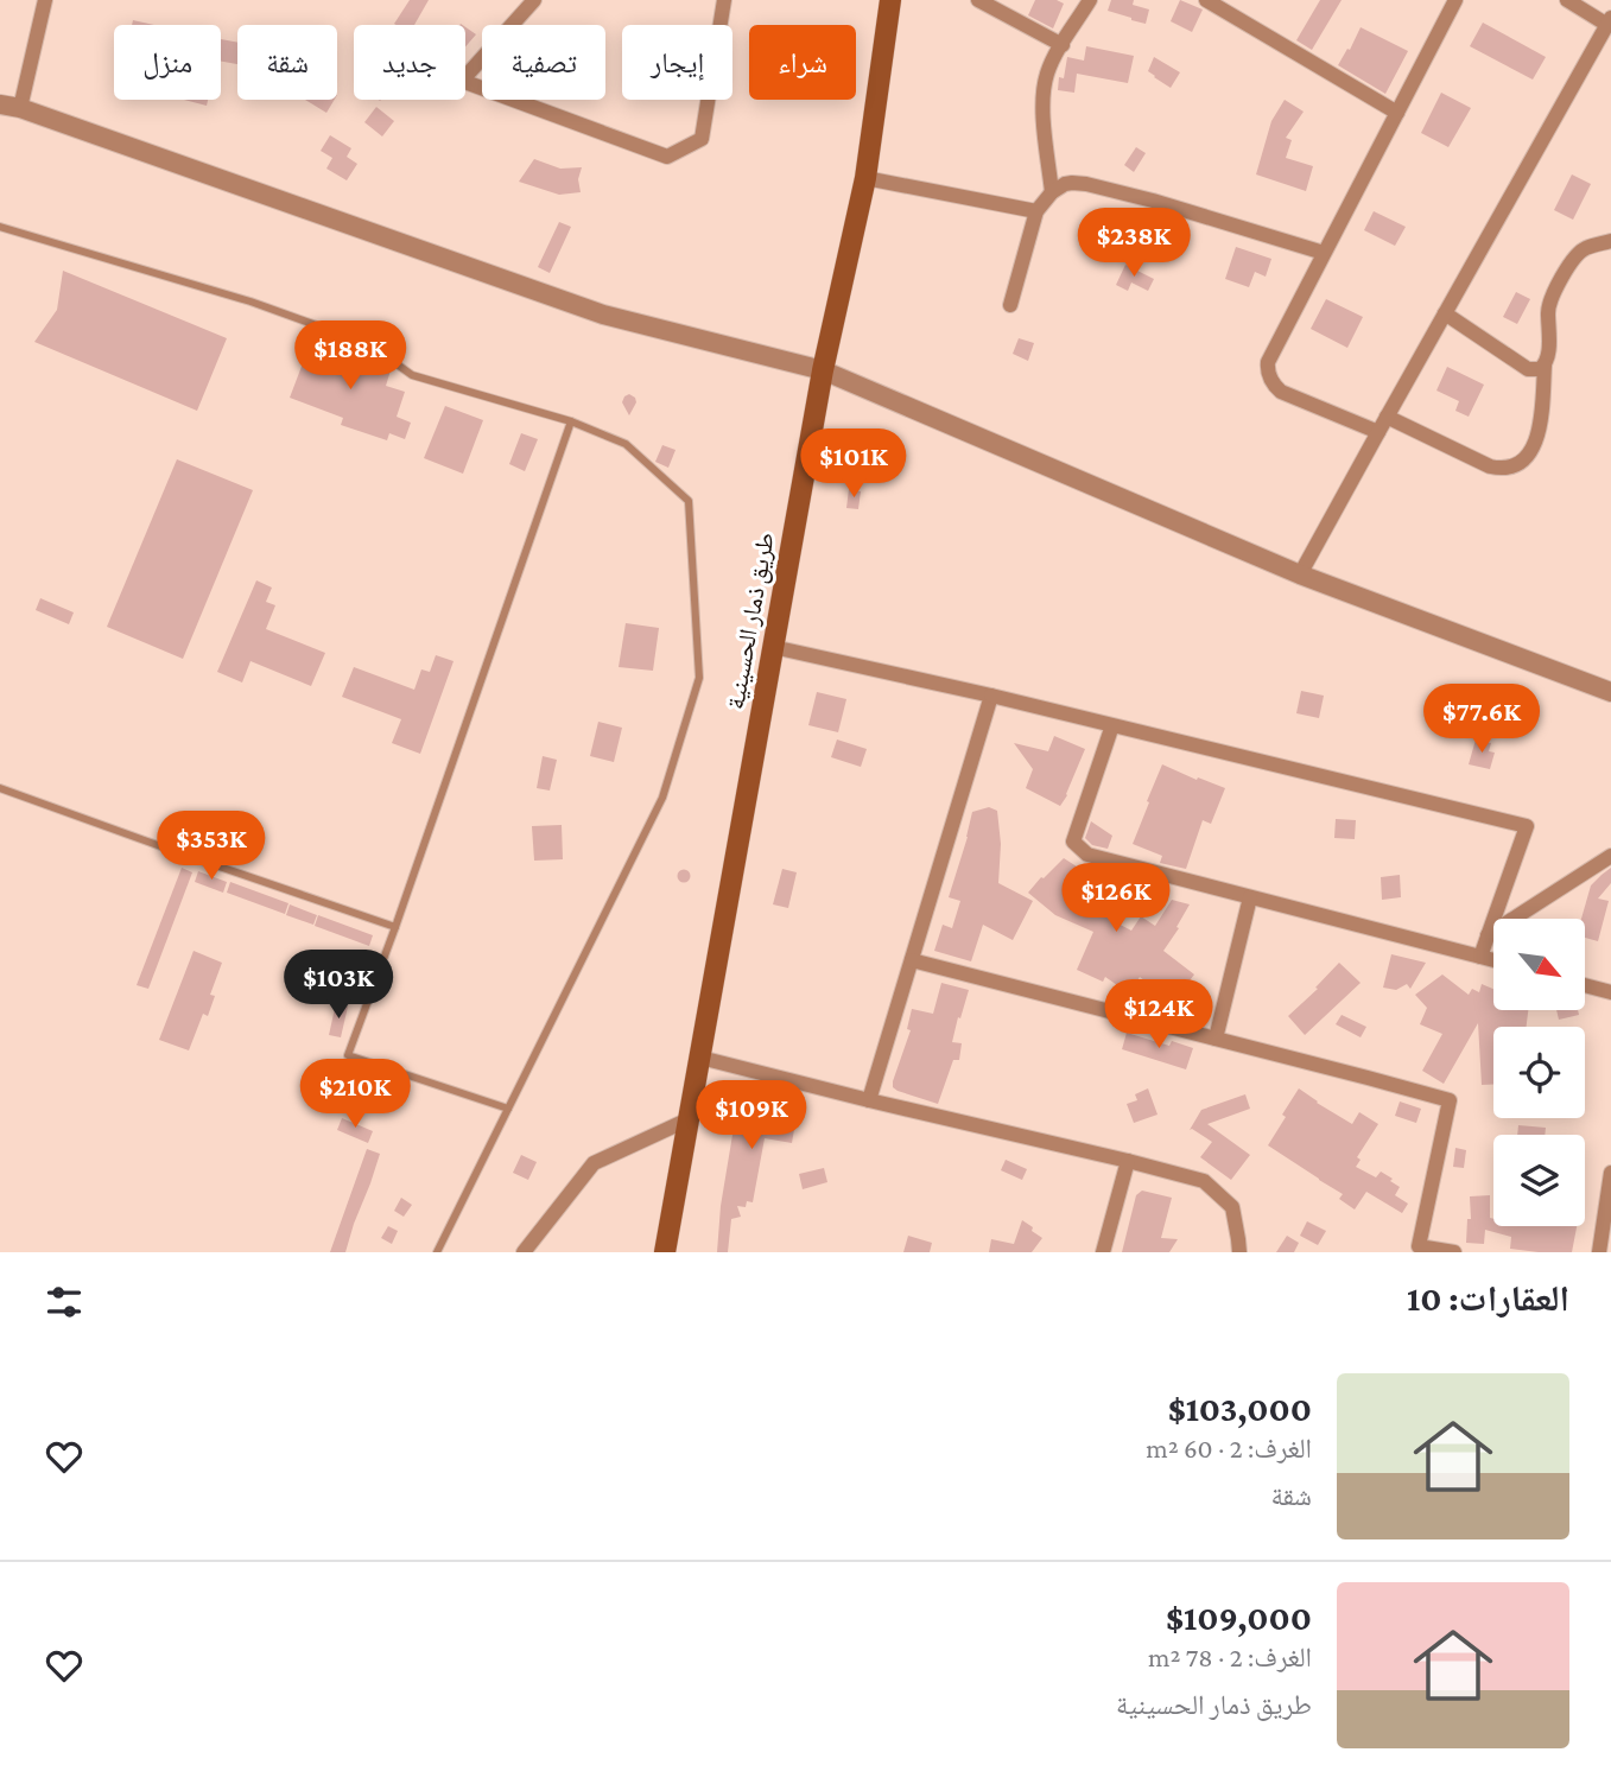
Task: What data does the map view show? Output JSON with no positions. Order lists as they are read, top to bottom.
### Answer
{
  "streets": {
    "main road": ["طريق ذمار الحسينية"]
  },
  "north": "bottom right",
  "page": {
    "chip": [
      "شراء",
      "إيجار",
      "تصفية",
      "جديد",
      "شقة",
      "منزل"
    ],
    "price": [
      "$238K",
      "$188K",
      "$101K",
      "$77.6K",
      "$353K",
      "$126K",
      "$103K",
      "$124K",
      "$210K",
      "$109K"
    ],
    "heading": "العقارات: 10",
    "list": [
      {
        "name": "$103,000",
        "note": "الغرف: 2 · 60 m² · شقة"
      },
      {
        "name": "$109,000",
        "note": "الغرف: 2 · 78 m² · طريق ذمار الحسينية"
      }
    ]
  }
}
